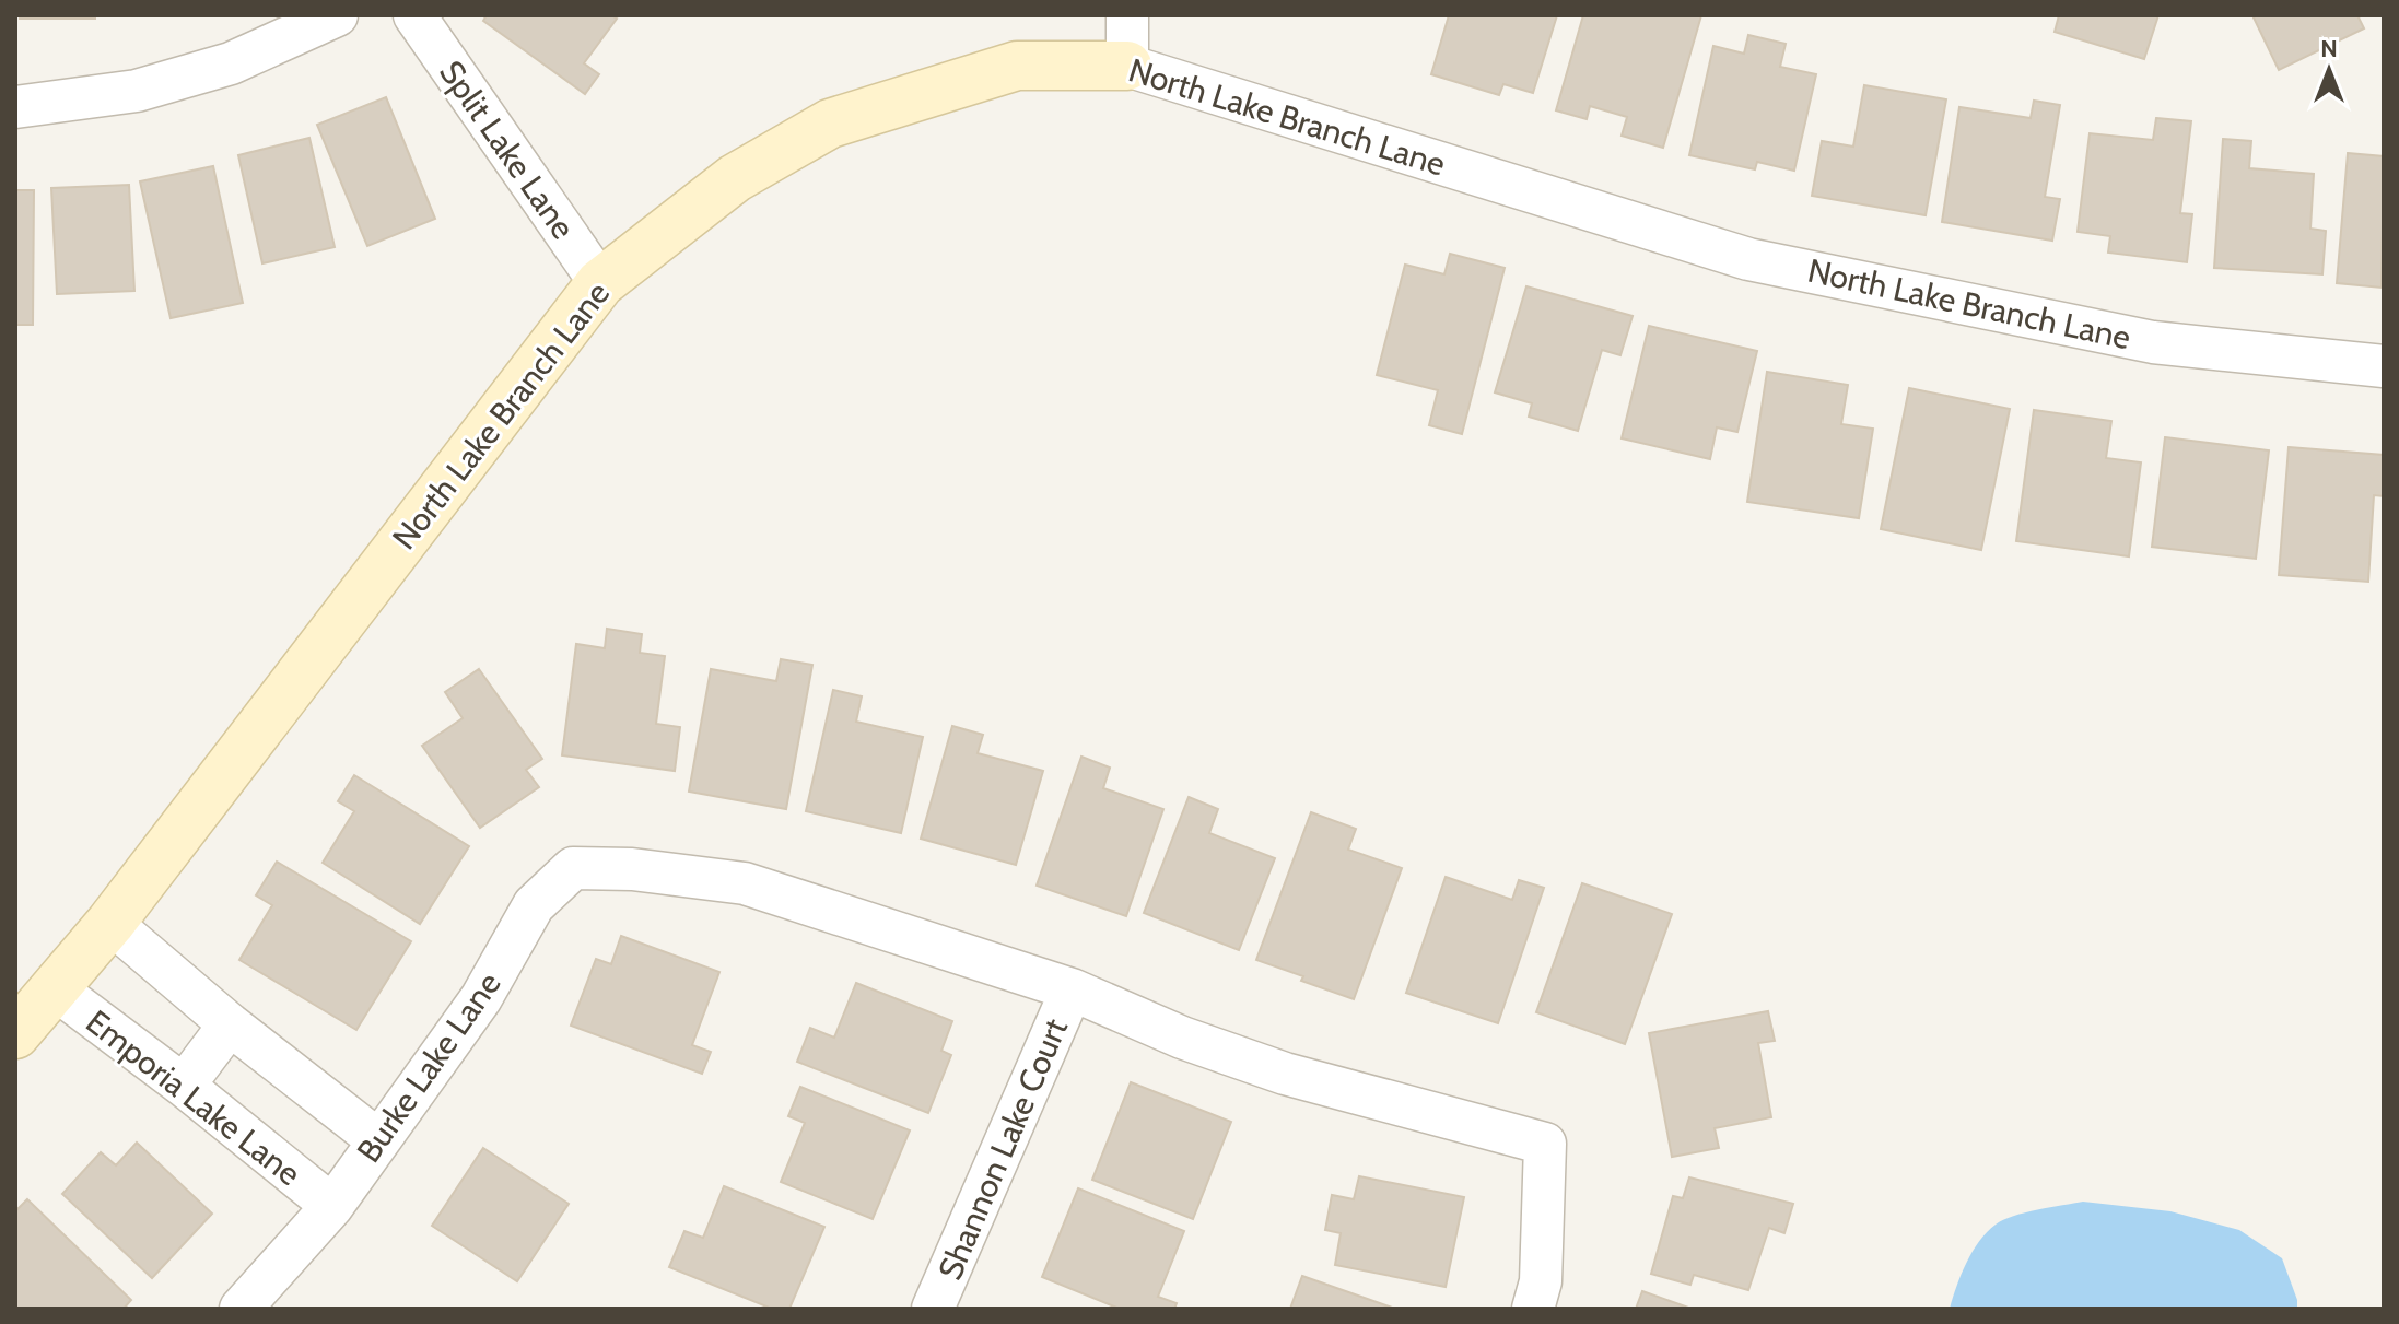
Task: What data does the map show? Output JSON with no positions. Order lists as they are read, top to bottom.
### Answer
{
  "streets": {
    "street": [
      "North Lake Branch Lane",
      "Split Lake Lane",
      "Burke Lake Lane",
      "Emporia Lake Lane",
      "Shannon Lake Court"
    ]
  },
  "crossings": [
    ["North Lake Branch Lane", "Split Lake Lane"],
    ["North Lake Branch Lane", "Emporia Lake Lane"],
    ["Burke Lake Lane", "Emporia Lake Lane"],
    ["Burke Lake Lane", "Shannon Lake Court"]
  ],
  "north": "top"
}
